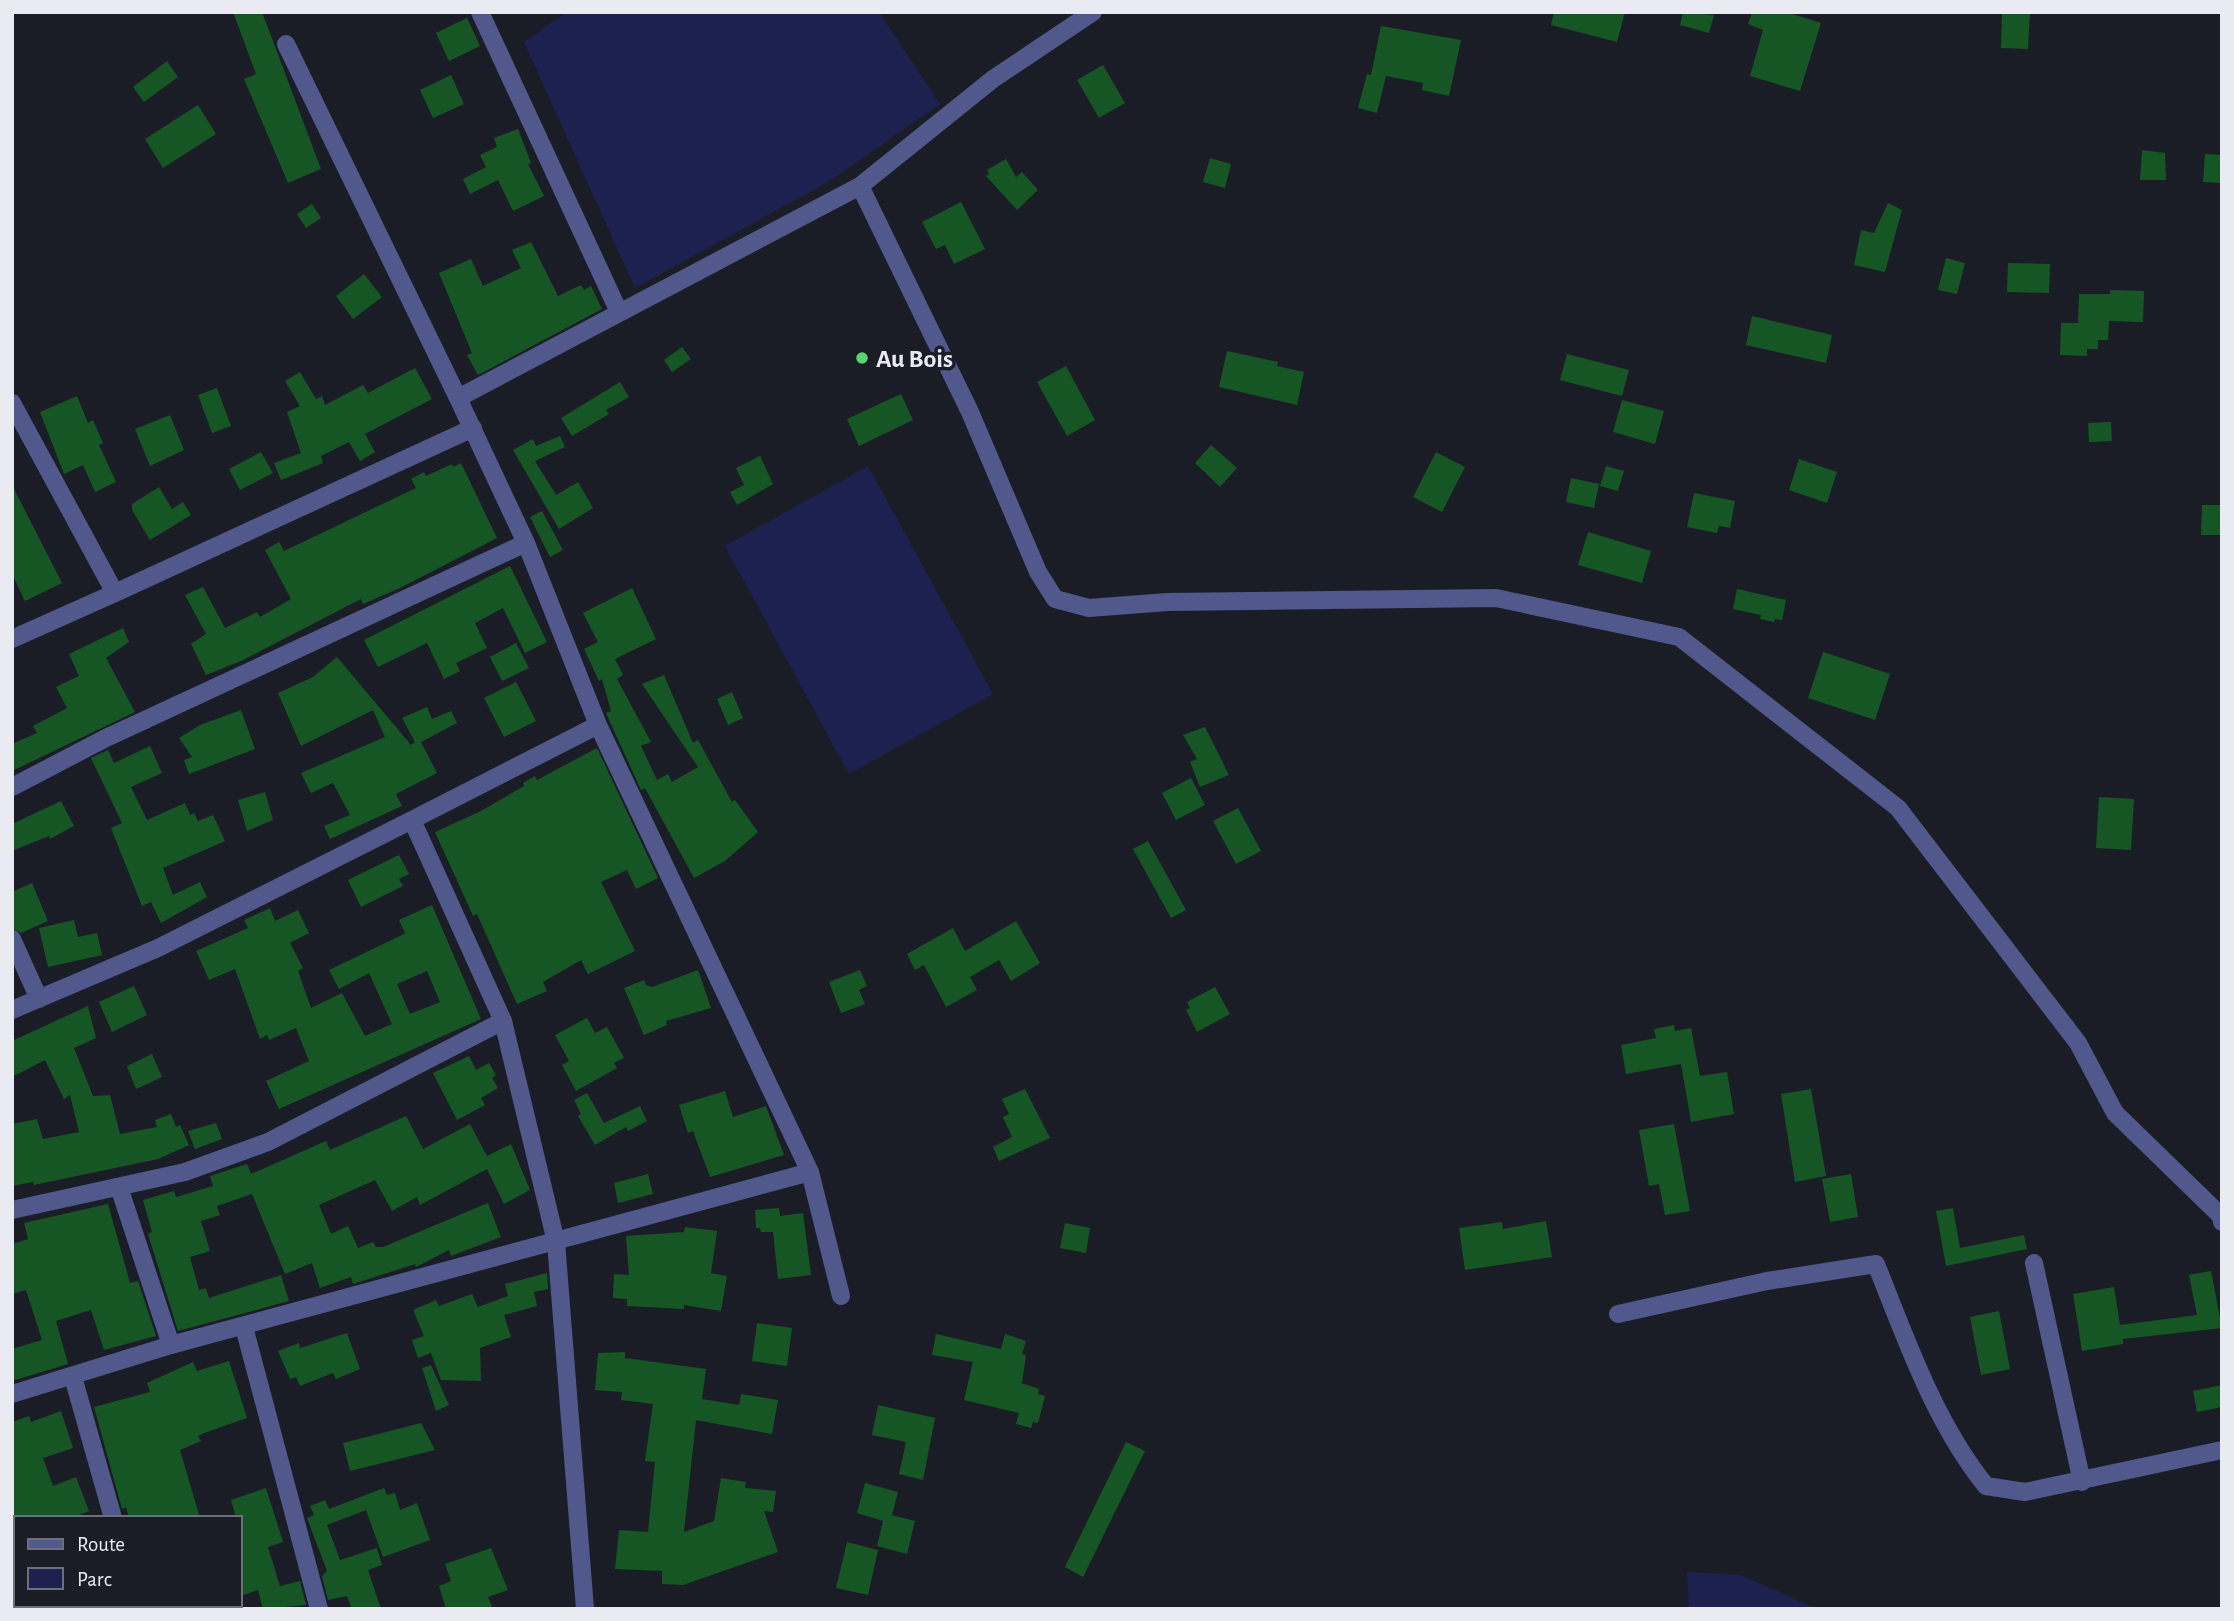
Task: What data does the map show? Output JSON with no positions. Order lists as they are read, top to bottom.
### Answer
{
  "places": ["Au Bois"],
  "legend": ["Route", "Parc"]
}
